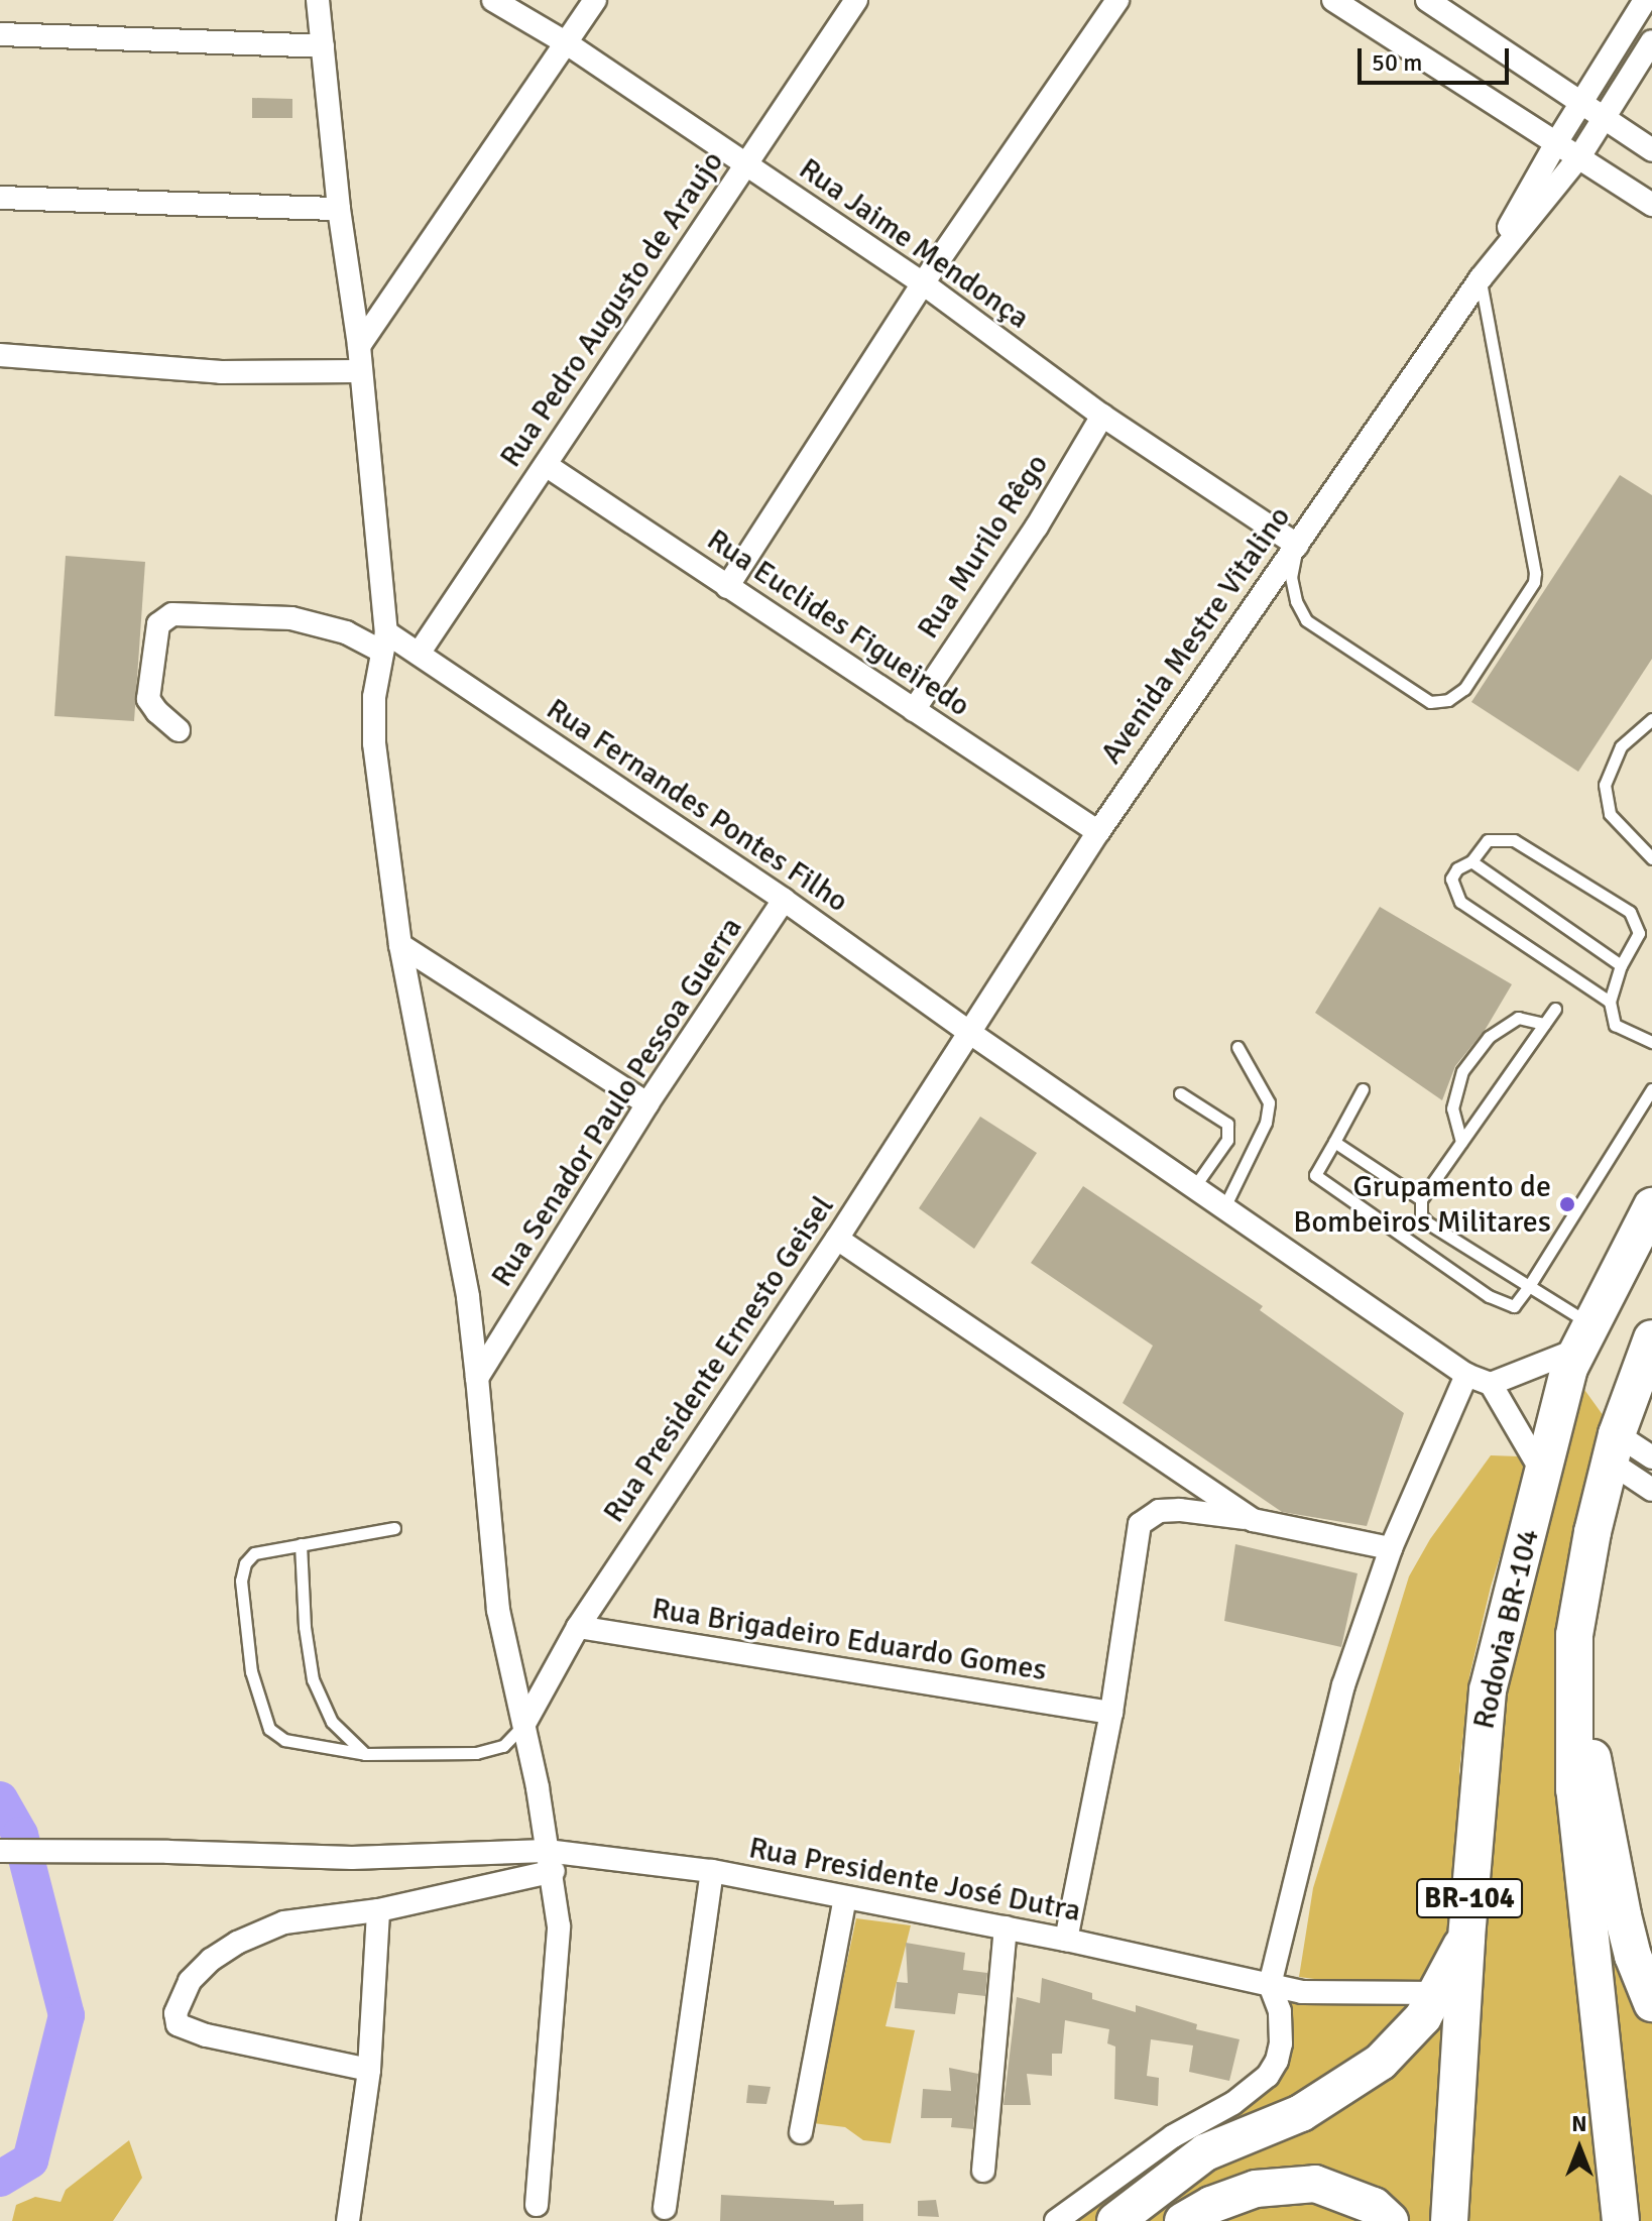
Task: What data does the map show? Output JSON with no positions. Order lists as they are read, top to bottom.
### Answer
{
  "streets": {
    "highway": ["Rodovia BR-104", "BR-104"],
    "street": [
      "Rua Jaime Mendonça",
      "Rua Pedro Augusto de Araujo",
      "Rua Murilo Rêgo",
      "Rua Euclides Figueiredo",
      "Avenida Mestre Vitalino",
      "Rua Fernandes Pontes Filho",
      "Rua Senador Paulo Pessoa Guerra",
      "Rua Presidente Ernesto Geisel",
      "Rua Brigadeiro Eduardo Gomes",
      "Rua Presidente José Dutra"
    ]
  },
  "crossings": [
    ["Rua Jaime Mendonça", "Rua Pedro Augusto de Araujo"],
    ["Rua Jaime Mendonça", "Rua Murilo Rêgo"],
    ["Rua Jaime Mendonça", "Avenida Mestre Vitalino"],
    ["Rua Pedro Augusto de Araujo", "Rua Euclides Figueiredo"],
    ["Rua Pedro Augusto de Araujo", "Rua Fernandes Pontes Filho"],
    ["Rua Murilo Rêgo", "Rua Euclides Figueiredo"],
    ["Rua Euclides Figueiredo", "Avenida Mestre Vitalino"],
    ["Avenida Mestre Vitalino", "Rua Fernandes Pontes Filho"],
    ["Avenida Mestre Vitalino", "Rua Presidente Ernesto Geisel"],
    ["Rua Fernandes Pontes Filho", "Rua Senador Paulo Pessoa Guerra"],
    ["Rua Fernandes Pontes Filho", "Rua Presidente Ernesto Geisel"],
    ["Rua Presidente Ernesto Geisel", "Rua Brigadeiro Eduardo Gomes"]
  ],
  "places": ["Grupamento de Bombeiros Militares"],
  "scale_bar": "50 m",
  "north": "top"
}
